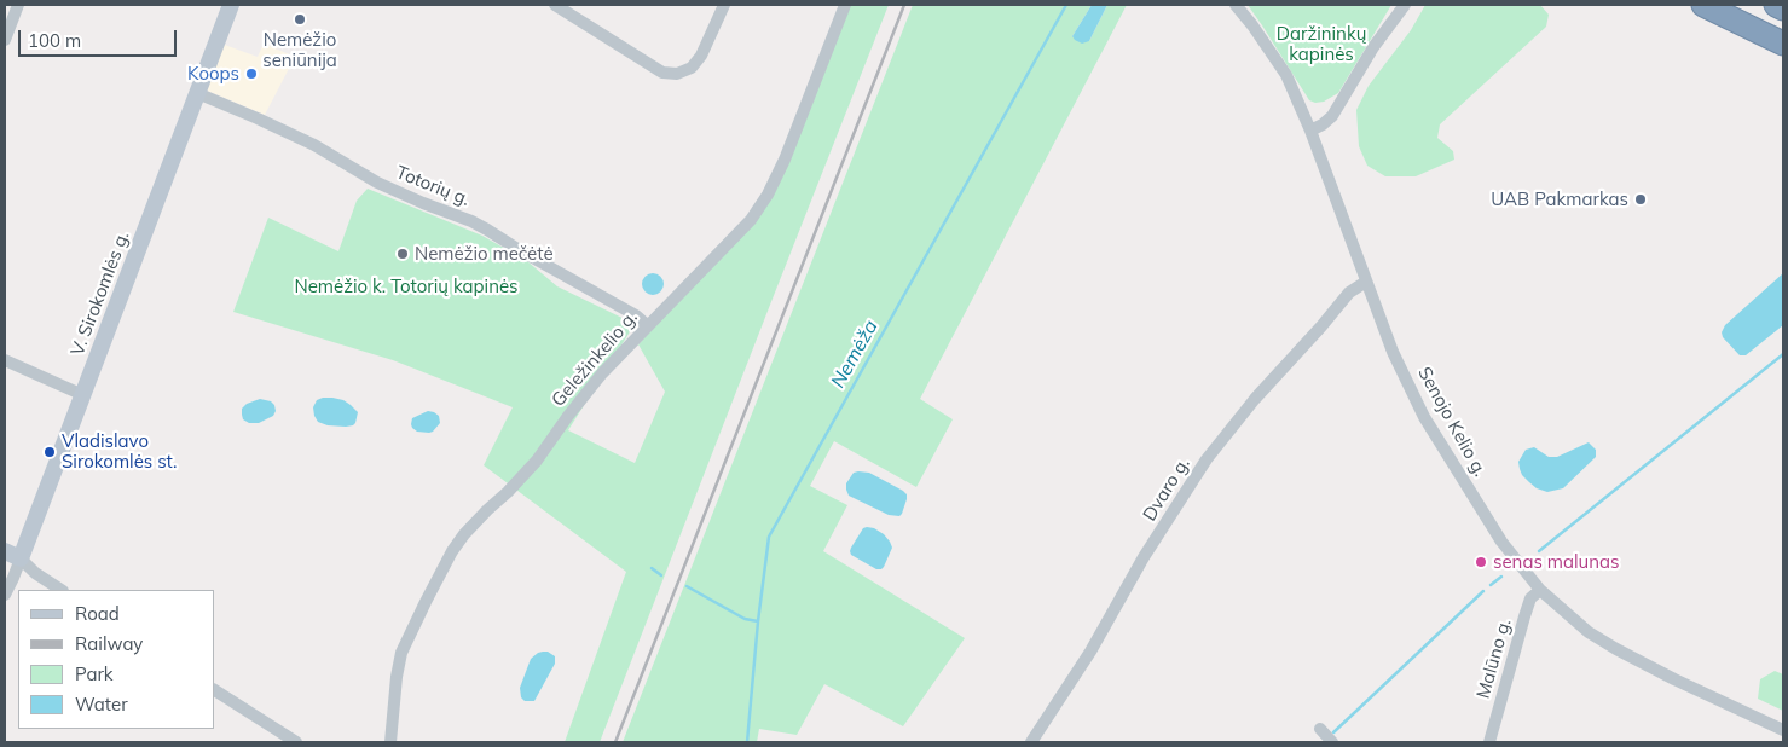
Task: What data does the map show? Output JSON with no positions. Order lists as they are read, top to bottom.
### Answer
{
  "streets": {
    "main road": ["V. Sirokomlės g."],
    "street": [
      "Totorių g.",
      "Geležinkelio g.",
      "Senojo Kelio g.",
      "Dvaro g.",
      "Malūno g."
    ]
  },
  "crossings": [
    ["Totorių g.", "V. Sirokomlės g."],
    ["Totorių g.", "Geležinkelio g."],
    ["Senojo Kelio g.", "Dvaro g."],
    ["Senojo Kelio g.", "Malūno g."]
  ],
  "water": ["Nemėža"],
  "parks": ["Daržininkų kapinės", "Nemėžio k. Totorių kapinės"],
  "places": [
    "Nemėžio seniūnija",
    "Koops",
    "UAB Pakmarkas",
    "Nemėžio mečėtė",
    "Vladislavo Sirokomlės st.",
    "senas malunas"
  ],
  "legend": [
    "Road",
    "Railway",
    "Park",
    "Water"
  ],
  "scale_bar": "100 m"
}
